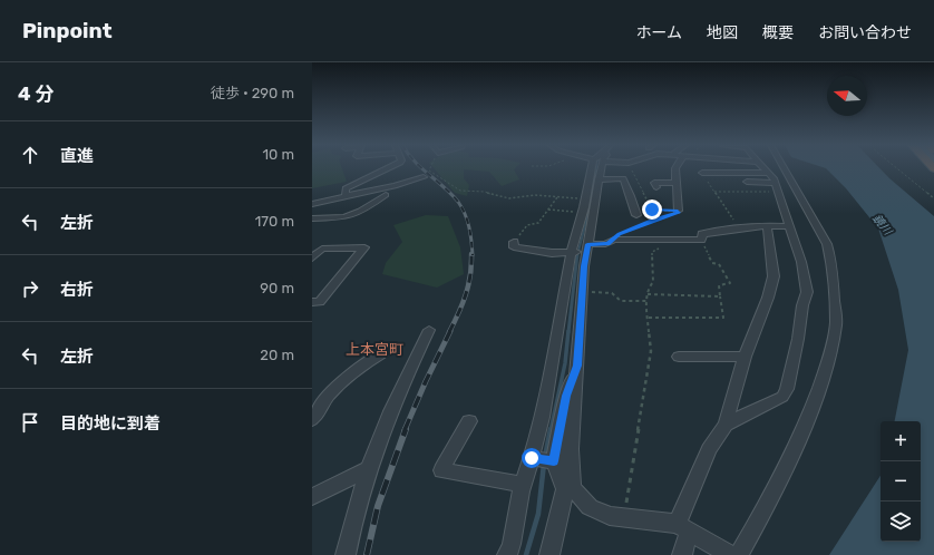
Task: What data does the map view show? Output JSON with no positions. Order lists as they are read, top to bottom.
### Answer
{
  "districts": ["上本宮町"],
  "water": ["鏡川"],
  "north": "left",
  "page": {
    "header": "Pinpoint",
    "nav": [
      "ホーム",
      "地図",
      "概要",
      "お問い合わせ"
    ],
    "heading": ["4 分", "徒歩 · 290 m"],
    "list": [
      ["直進", "10 m"],
      ["左折", "170 m"],
      ["右折", "90 m"],
      ["左折", "20 m"],
      "目的地に到着"
    ],
    "map_buttons": ["+", "−"]
  }
}
